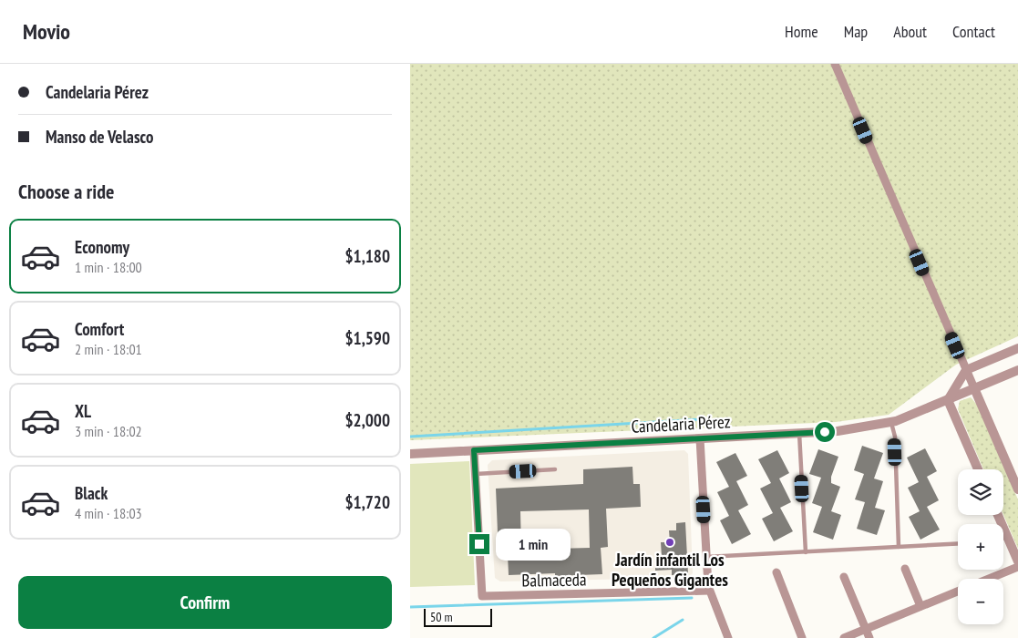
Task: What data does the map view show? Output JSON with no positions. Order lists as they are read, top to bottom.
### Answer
{
  "streets": {
    "street": ["Candelaria Pérez", "Balmaceda"]
  },
  "places": ["Jardín infantil Los Pequeños Gigantes"],
  "scale_bar": "50 m",
  "page": {
    "header": "Movio",
    "nav": [
      "Home",
      "Map",
      "About",
      "Contact"
    ],
    "banner": ["Candelaria Pérez", "Manso de Velasco"],
    "heading": "Choose a ride",
    "list": [
      {
        "name": "Economy",
        "note": "1 min · 18:00",
        "value": "$1,180"
      },
      {
        "name": "Comfort",
        "note": "2 min · 18:01",
        "value": "$1,590"
      },
      {
        "name": "XL",
        "note": "3 min · 18:02",
        "value": "$2,000"
      },
      {
        "name": "Black",
        "note": "4 min · 18:03",
        "value": "$1,720"
      }
    ],
    "map_buttons": ["+", "−"],
    "bubble": "1 min",
    "buttons": "Confirm",
    "scale": "50 m"
  }
}
